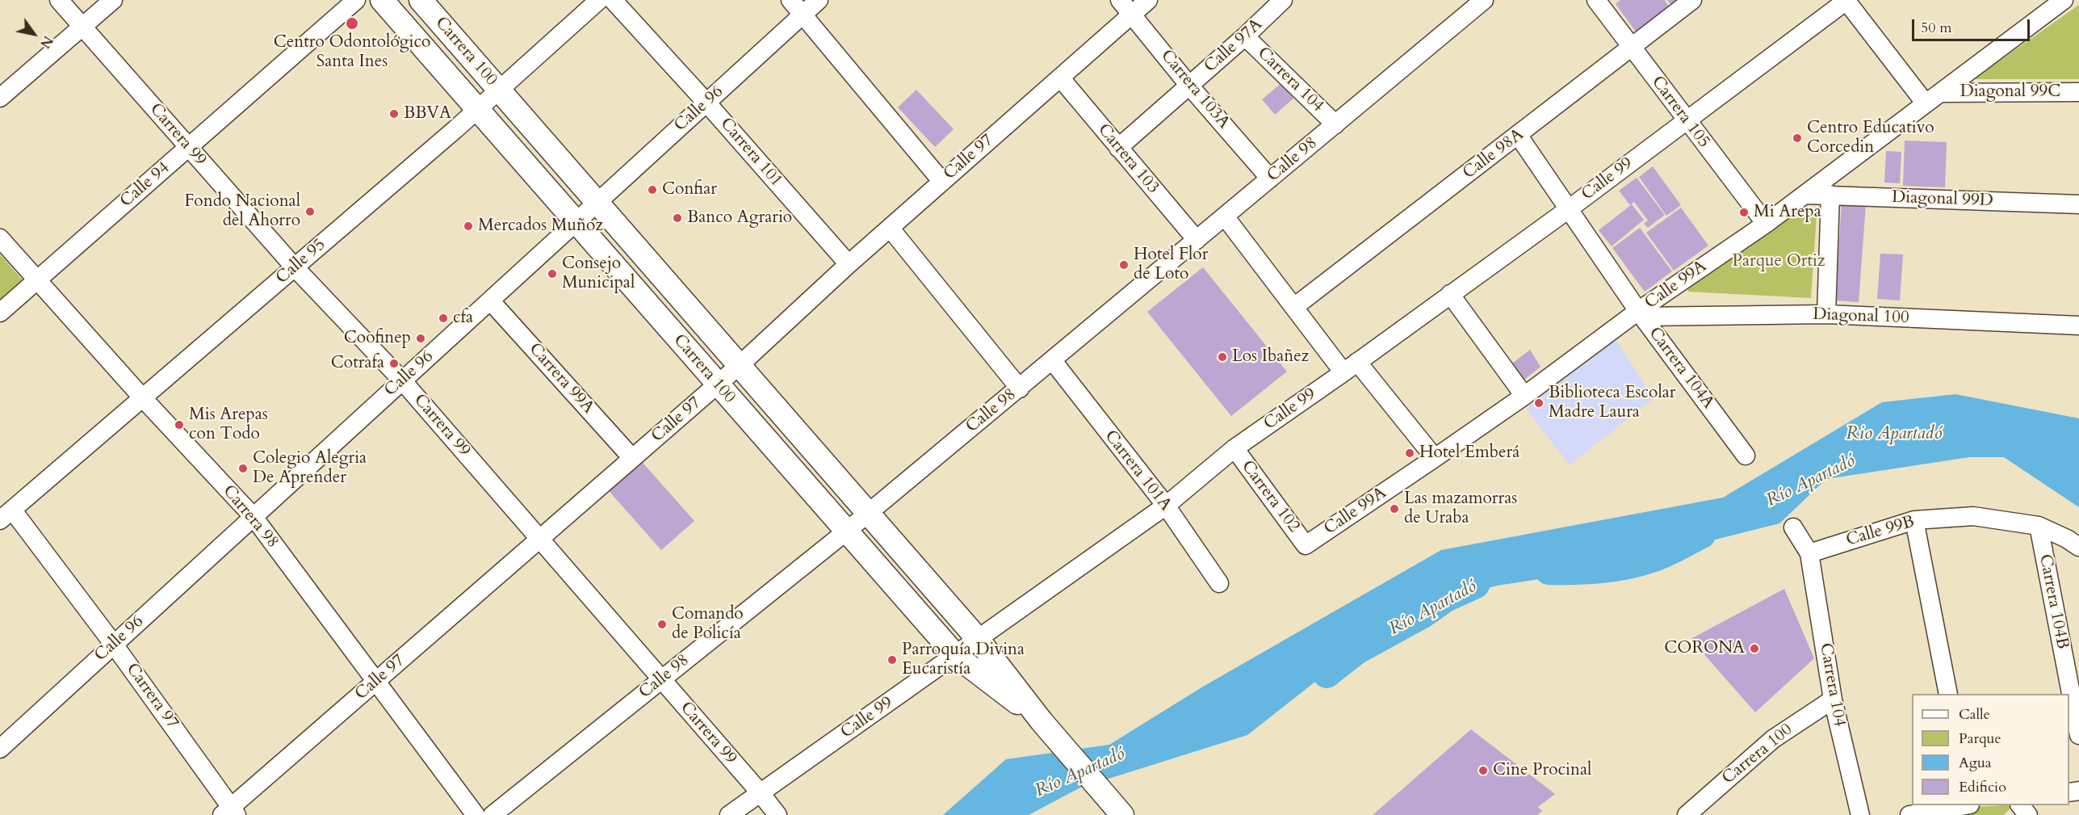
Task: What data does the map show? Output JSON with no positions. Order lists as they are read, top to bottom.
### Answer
{
  "streets": {
    "main road": ["Carrera 100"],
    "street": [
      "Calle 97A",
      "Carrera 104",
      "Carrera 103A",
      "Diagonal 99C",
      "Calle 96",
      "Carrera 105",
      "Carrera 99",
      "Carrera 101",
      "Calle 98A",
      "Calle 97",
      "Carrera 103",
      "Calle 98",
      "Calle 99",
      "Calle 94",
      "Diagonal 99D",
      "Calle 95",
      "Calle 99A",
      "Diagonal 100",
      "Carrera 104A",
      "Carrera 99A",
      "Carrera 101A",
      "Carrera 102",
      "Carrera 98",
      "Calle 99B",
      "Carrera 104B",
      "Carrera 97"
    ]
  },
  "crossings": [
    ["Calle 97A", "Carrera 104"],
    ["Calle 97A", "Carrera 103A"],
    ["Calle 97A", "Carrera 103"],
    ["Carrera 100", "Carrera 104"],
    ["Carrera 100", "Calle 96"],
    ["Carrera 100", "Calle 97"],
    ["Carrera 100", "Calle 98"],
    ["Carrera 100", "Calle 99"],
    ["Carrera 100", "Calle 95"],
    ["Carrera 104", "Calle 98"],
    ["Carrera 104", "Calle 99B"],
    ["Carrera 103A", "Calle 97"],
    ["Carrera 103A", "Calle 98"],
    ["Diagonal 99C", "Calle 99A"],
    ["Calle 96", "Carrera 99"],
    ["Calle 96", "Carrera 101"],
    ["Calle 96", "Carrera 99A"],
    ["Calle 96", "Carrera 98"],
    ["Calle 96", "Carrera 97"],
    ["Carrera 105", "Calle 98A"],
    ["Carrera 105", "Calle 99"],
    ["Carrera 105", "Calle 99A"],
    ["Carrera 99", "Calle 97"],
    ["Carrera 99", "Calle 98"],
    ["Carrera 99", "Calle 99"],
    ["Carrera 99", "Calle 94"],
    ["Carrera 99", "Calle 95"],
    ["Carrera 101", "Calle 97"],
    ["Calle 98A", "Carrera 104A"],
    ["Calle 97", "Carrera 103"],
    ["Calle 97", "Carrera 99A"],
    ["Calle 97", "Carrera 98"],
    ["Calle 97", "Carrera 97"],
    ["Carrera 103", "Calle 98"],
    ["Calle 98", "Carrera 101A"],
    ["Calle 99", "Carrera 104A"],
    ["Calle 99", "Carrera 101A"],
    ["Calle 99", "Carrera 102"],
    ["Calle 94", "Carrera 98"],
    ["Diagonal 99D", "Calle 99A"],
    ["Calle 95", "Carrera 98"],
    ["Calle 95", "Carrera 97"],
    ["Calle 99A", "Diagonal 100"],
    ["Calle 99A", "Carrera 104A"],
    ["Calle 99A", "Carrera 102"],
    ["Diagonal 100", "Carrera 104A"],
    ["Calle 99B", "Carrera 104B"]
  ],
  "water": ["Rio Apartadó", "Río Apartadó"],
  "parks": ["Parque Ortiz"],
  "places": [
    "Centro Odontológico Santa Ines",
    "BBVA",
    "Centro Educativo Corcedin",
    "Confiar",
    "Fondo Nacional del Ahorro",
    "Mi Arepa",
    "Banco Agrario",
    "Mercados Muñoz",
    "Hotel Flor de Loto",
    "Consejo Municipal",
    "cfa",
    "Coofinep",
    "Los Ibañez",
    "Cotrafa",
    "Biblioteca Escolar Madre Laura",
    "Mis Arepas con Todo",
    "Hotel Emberá",
    "Colegio Alegria De Aprender",
    "Las mazamorras de Uraba",
    "Comando de Policía",
    "CORONA",
    "Parroquía Divina Eucaristía",
    "Cine Procinal"
  ],
  "legend": [
    "Calle",
    "Parque",
    "Agua",
    "Edificio"
  ],
  "scale_bar": "50 m",
  "north": "bottom right"
}
